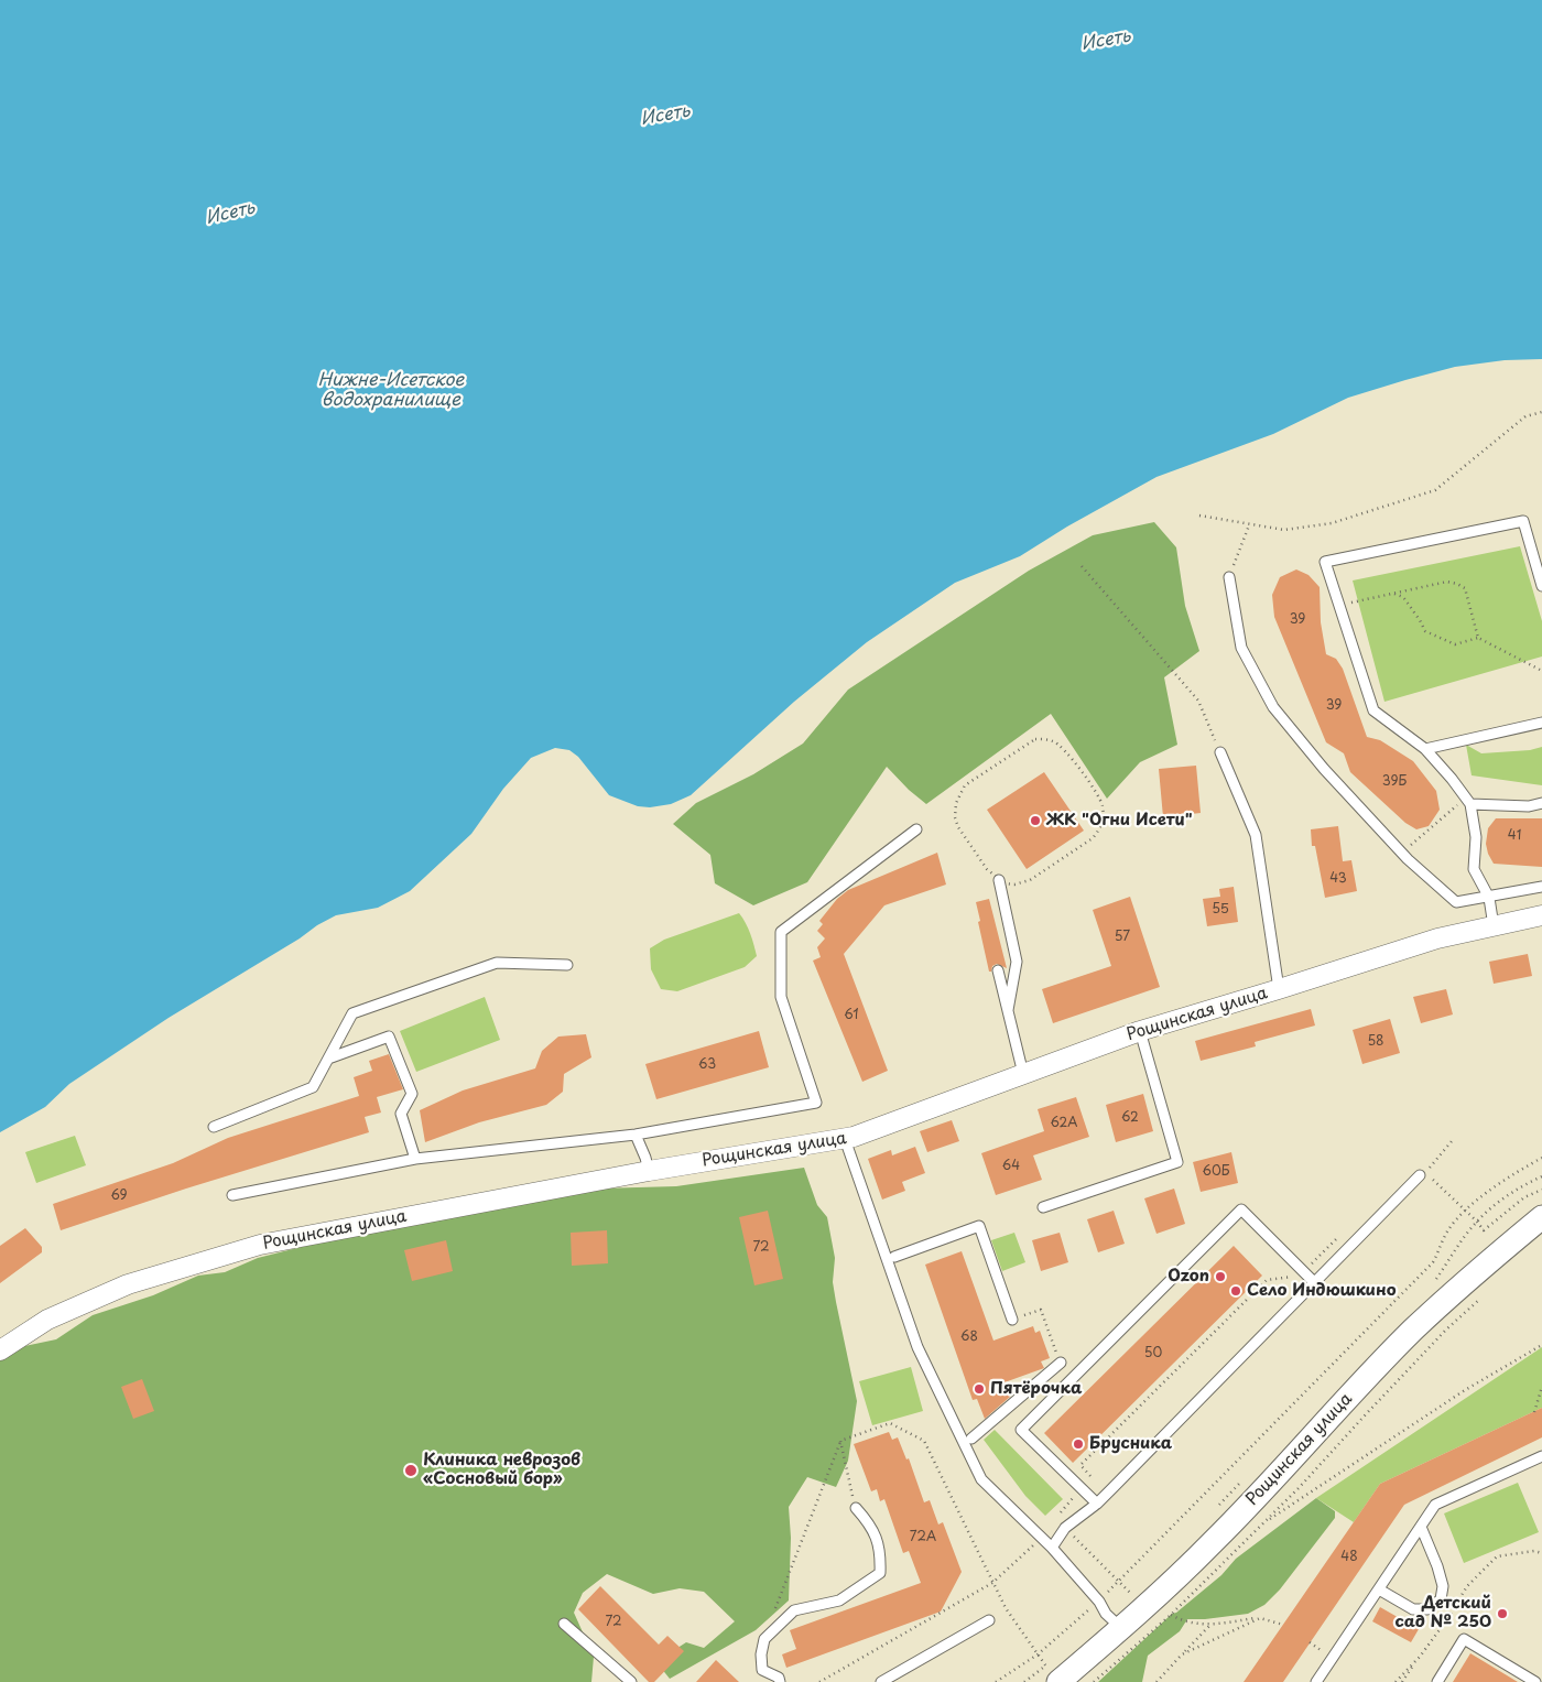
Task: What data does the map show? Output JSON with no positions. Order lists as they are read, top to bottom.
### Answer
{
  "streets": {
    "street": ["Рощинская улица"]
  },
  "water": ["Исеть", "Нижне-Исетское водохранилище"],
  "places": [
    "ЖК \"Огни Исети\"",
    "Ozon",
    "Село Индюшкино",
    "Пятёрочка",
    "Брусника",
    "Клиника неврозов «Сосновый бор»",
    "Детский сад № 250"
  ],
  "house_numbers": [
    "39",
    "39",
    "39Б",
    "41",
    "43",
    "55",
    "57",
    "61",
    "58",
    "63",
    "62",
    "62А",
    "64",
    "60Б",
    "69",
    "72",
    "68",
    "50",
    "72А",
    "48",
    "72"
  ]
}
